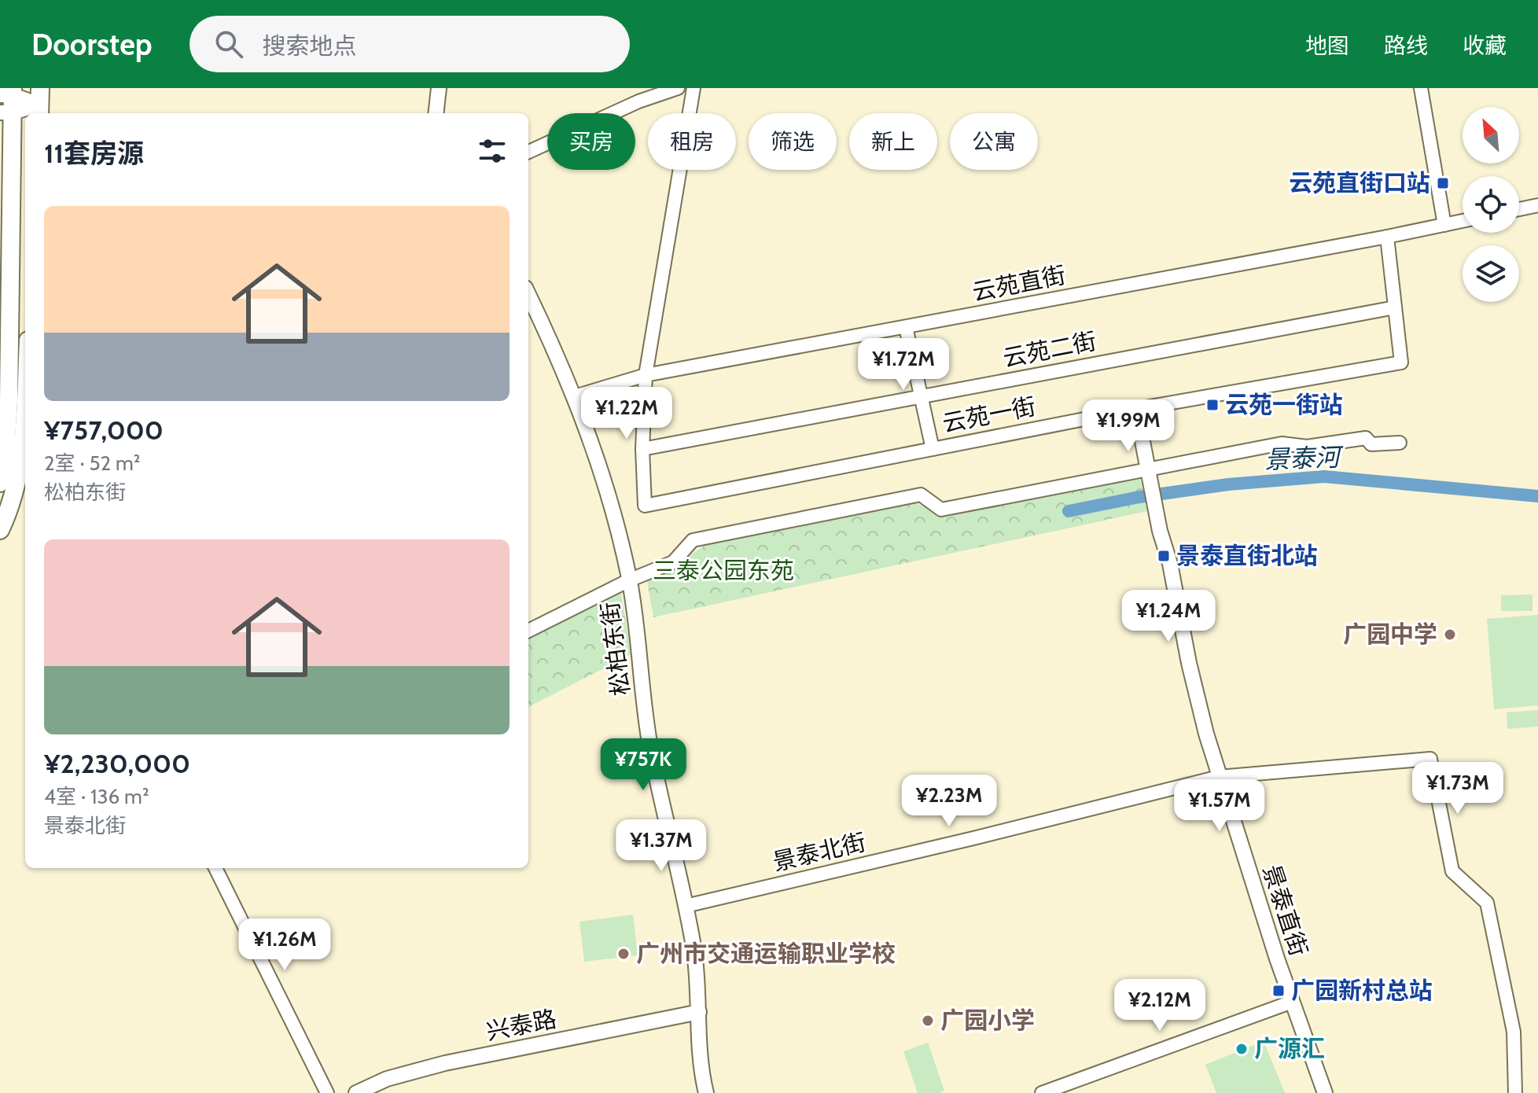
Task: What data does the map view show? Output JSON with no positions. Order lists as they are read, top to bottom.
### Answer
{
  "streets": {
    "street": [
      "云苑直街",
      "云苑二街",
      "云苑一街",
      "松柏东街",
      "景泰北街",
      "景泰直街",
      "兴泰路"
    ]
  },
  "crossings": [
    ["云苑直街", "松柏东街"],
    ["云苑二街", "云苑一街"],
    ["云苑一街", "景泰直街"],
    ["松柏东街", "景泰北街"],
    ["松柏东街", "兴泰路"],
    ["景泰北街", "景泰直街"]
  ],
  "water": ["景泰河"],
  "parks": ["三泰公园东苑"],
  "places": {
    "transit": [
      "云苑直街口站",
      "云苑一街站",
      "景泰直街北站",
      "广园新村总站"
    ],
    "other": [
      "广园中学",
      "广州市交通运输职业学校",
      "广园小学",
      "广源汇"
    ]
  },
  "north": "top left",
  "page": {
    "header": "Doorstep",
    "search": "搜索地点",
    "nav": ["地图", "路线", "收藏"],
    "chip": [
      "买房",
      "租房",
      "筛选",
      "新上",
      "公寓"
    ],
    "heading": "11套房源",
    "list": [
      {
        "name": "¥757,000",
        "note": "2室 · 52 m² · 松柏东街"
      },
      {
        "name": "¥2,230,000",
        "note": "4室 · 136 m² · 景泰北街"
      }
    ],
    "price": [
      "¥1.72M",
      "¥1.22M",
      "¥1.99M",
      "¥1.24M",
      "¥757K",
      "¥1.73M",
      "¥2.23M",
      "¥1.57M",
      "¥1.37M",
      "¥1.26M",
      "¥2.12M"
    ]
  }
}
